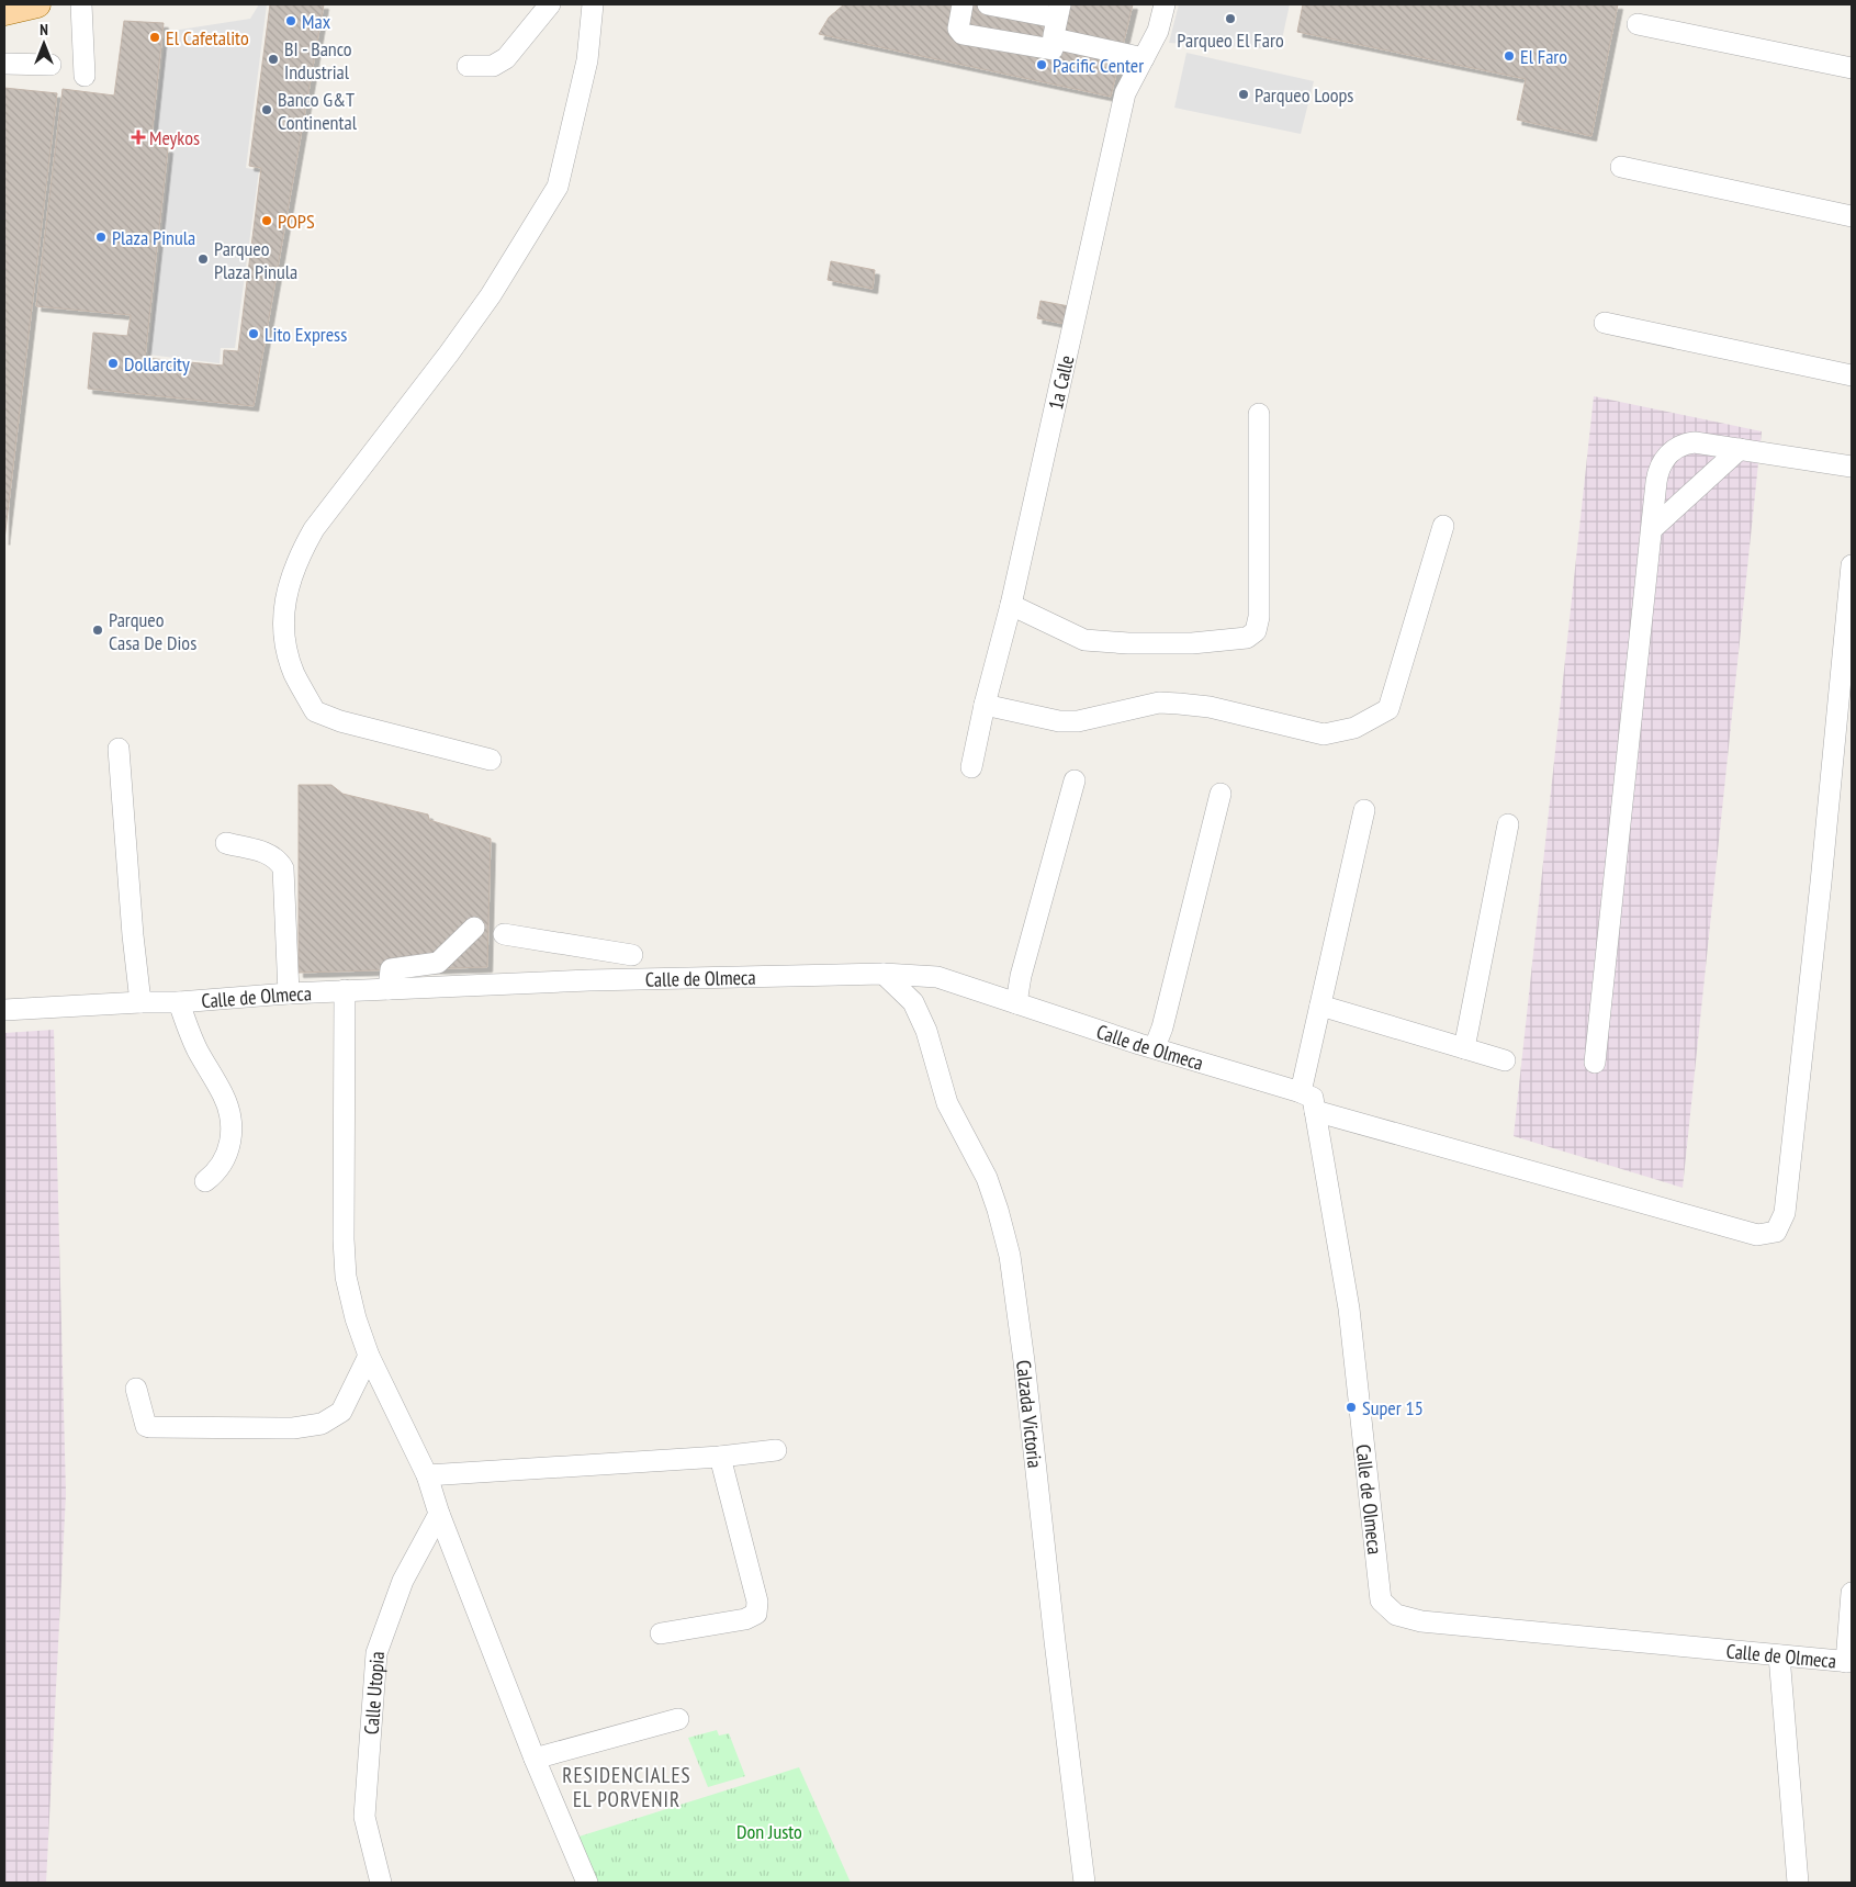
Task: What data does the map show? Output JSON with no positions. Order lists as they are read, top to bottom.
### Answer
{
  "streets": {
    "street": [
      "1a Calle",
      "Calle de Olmeca",
      "Calzada Victoria",
      "Calle Utopia"
    ]
  },
  "crossings": [
    ["Calle de Olmeca", "Calzada Victoria"]
  ],
  "districts": ["RESIDENCIALES EL PORVENIR"],
  "parks": ["Don Justo"],
  "places": {
    "other": [
      "Parqueo El Faro",
      "Max",
      "El Cafetalito",
      "El Faro",
      "BI - Banco Industrial",
      "Pacific Center",
      "Parqueo Loops",
      "Banco G&T Continental",
      "POPS",
      "Plaza Pinula",
      "Parqueo Plaza Pinula",
      "Lito Express",
      "Dollarcity",
      "Parqueo Casa De Dios",
      "Super 15"
    ],
    "health": ["Meykos"]
  },
  "north": "top"
}
